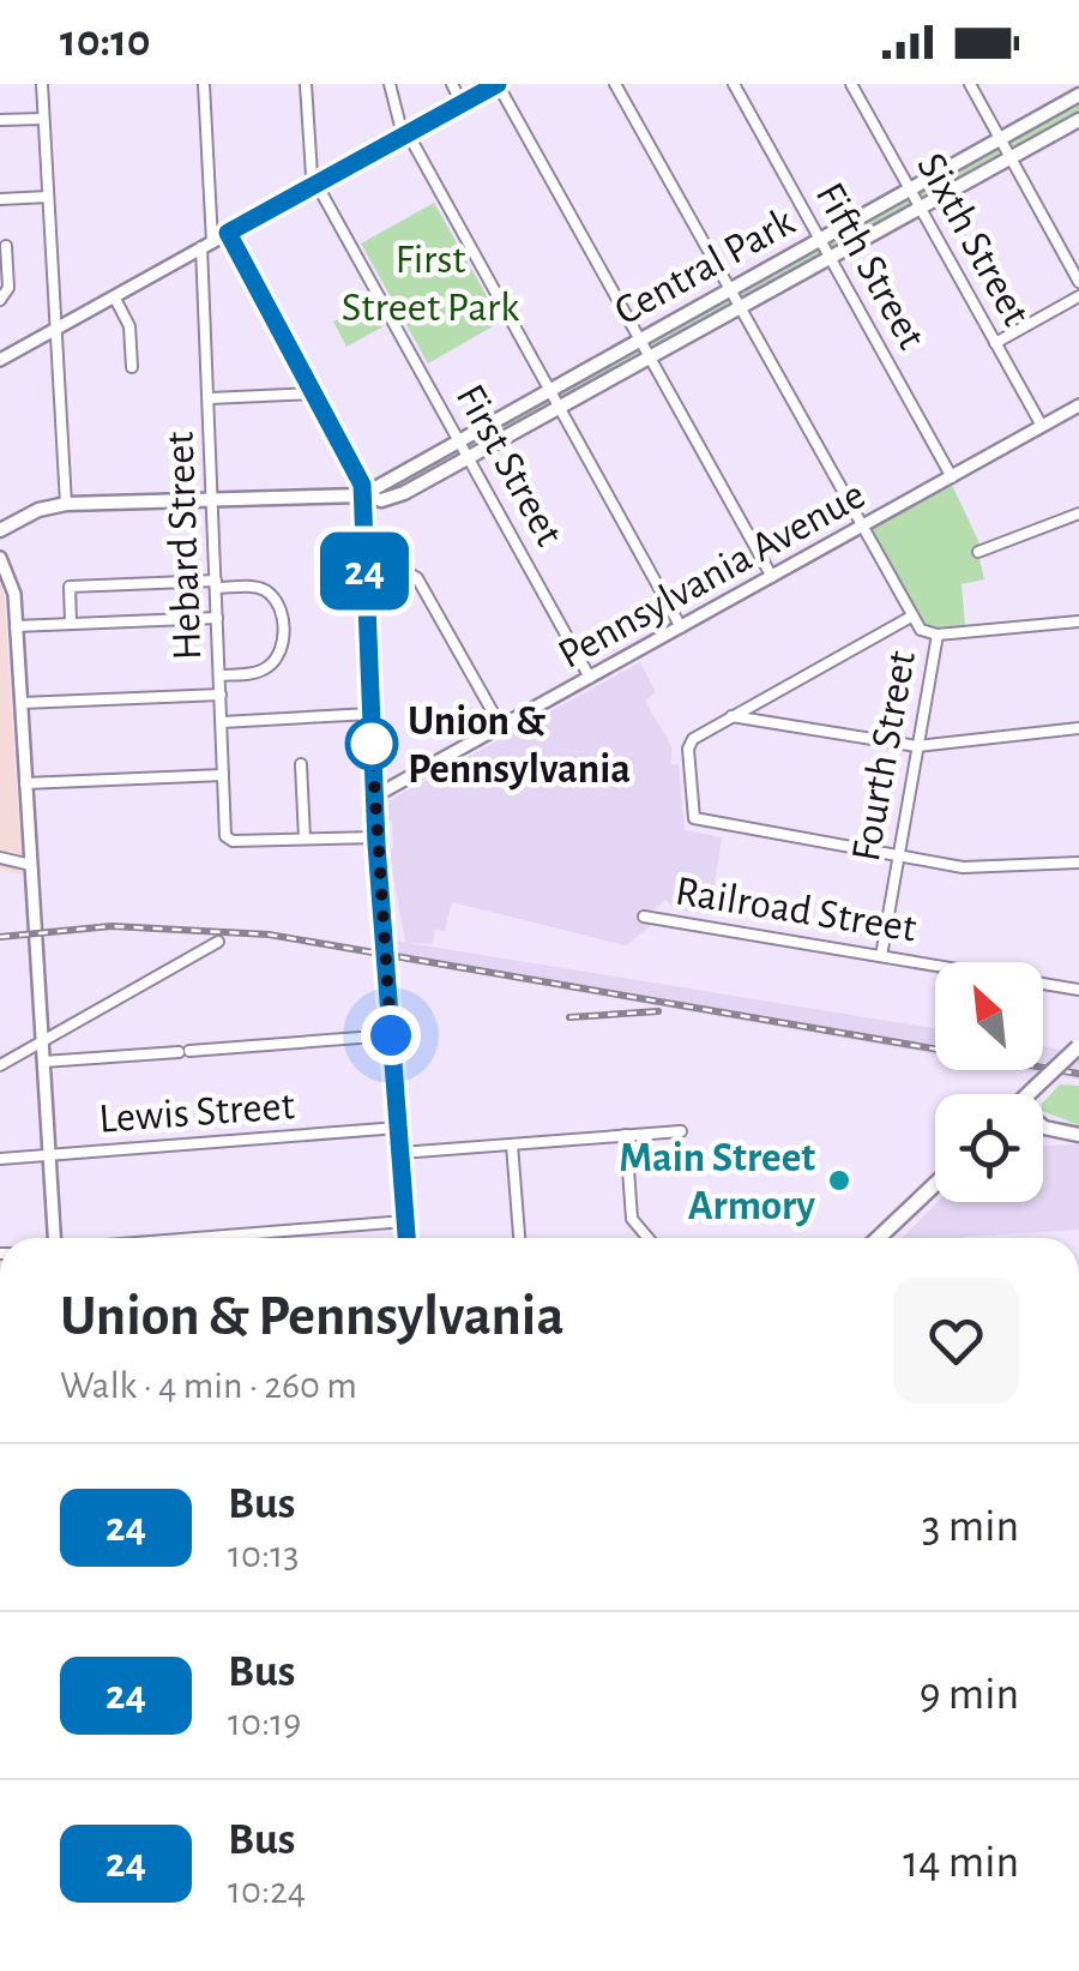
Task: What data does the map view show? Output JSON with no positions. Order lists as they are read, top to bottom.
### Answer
{
  "streets": {
    "main road": ["Central Park"],
    "street": [
      "Sixth Street",
      "Fifth Street",
      "First Street",
      "Hebard Street",
      "Pennsylvania Avenue",
      "Fourth Street",
      "Railroad Street",
      "Lewis Street"
    ]
  },
  "crossings": [
    ["Sixth Street", "Central Park"],
    ["Sixth Street", "Pennsylvania Avenue"],
    ["Central Park", "Fifth Street"],
    ["Central Park", "First Street"],
    ["Central Park", "Hebard Street"],
    ["Central Park", "Fourth Street"],
    ["Fifth Street", "Pennsylvania Avenue"],
    ["First Street", "Pennsylvania Avenue"],
    ["Pennsylvania Avenue", "Fourth Street"],
    ["Fourth Street", "Railroad Street"]
  ],
  "parks": ["First Street Park"],
  "places": ["Union & Pennsylvania", "Main Street Armory"],
  "lines": ["bus line 24"],
  "north": "top left",
  "page": {
    "status": "10:10",
    "on_map": "24",
    "heading": ["Union & Pennsylvania", "Walk · 4 min · 260 m"],
    "list": [
      {
        "mark": "24",
        "name": "Bus",
        "note": "10:13",
        "value": "3 min"
      },
      {
        "mark": "24",
        "name": "Bus",
        "note": "10:19",
        "value": "9 min"
      },
      {
        "mark": "24",
        "name": "Bus",
        "note": "10:24",
        "value": "14 min"
      }
    ]
  }
}
